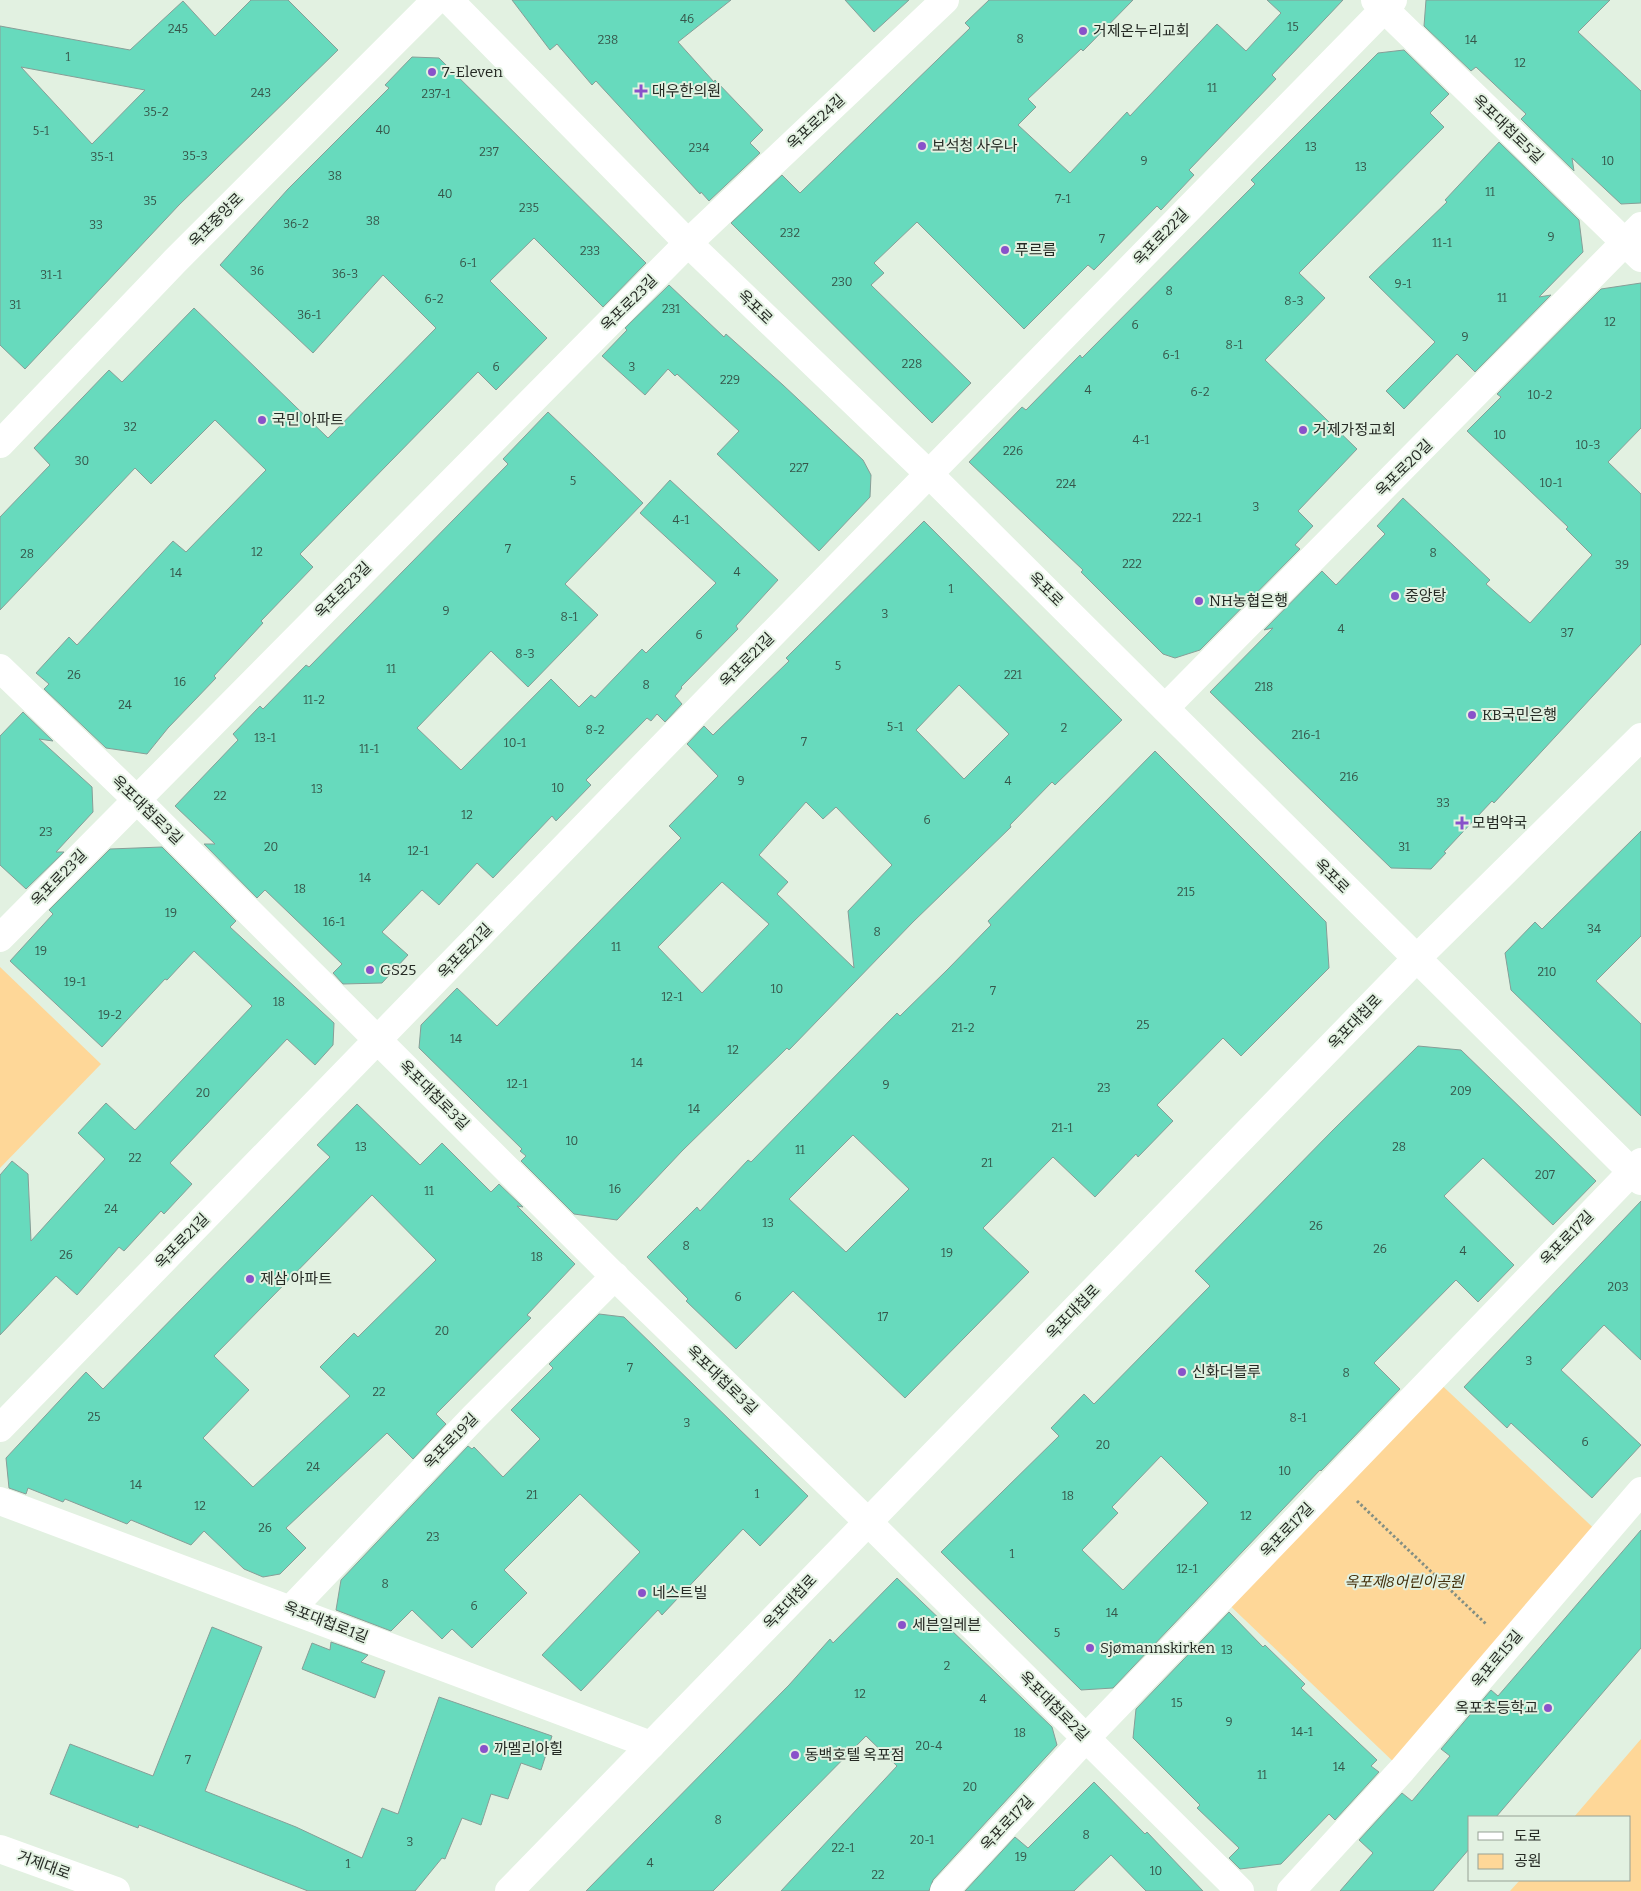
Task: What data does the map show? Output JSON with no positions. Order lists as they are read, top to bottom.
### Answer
{
  "streets": {
    "street": [
      "옥포로24길",
      "옥포대첩로5길",
      "옥포중앙로",
      "옥포로22길",
      "옥포로23길",
      "옥포로",
      "옥포로20길",
      "옥포로21길",
      "옥포대첩로3길",
      "옥포대첩로",
      "옥포로17길",
      "옥포로19길",
      "옥포대첩로1길",
      "옥포로15길",
      "옥포대첩로2길",
      "거제대로"
    ]
  },
  "crossings": [
    ["옥포로24길", "옥포로23길"],
    ["옥포로24길", "옥포로"],
    ["옥포대첩로5길", "옥포로22길"],
    ["옥포대첩로5길", "옥포로20길"],
    ["옥포로22길", "옥포로"],
    ["옥포로22길", "옥포로21길"],
    ["옥포로23길", "옥포로"],
    ["옥포로23길", "옥포대첩로3길"],
    ["옥포로", "옥포로20길"],
    ["옥포로", "옥포로21길"],
    ["옥포로", "옥포대첩로"],
    ["옥포로", "옥포로17길"],
    ["옥포로21길", "옥포대첩로3길"],
    ["옥포대첩로3길", "옥포대첩로"],
    ["옥포대첩로3길", "옥포로19길"],
    ["옥포대첩로3길", "옥포대첩로2길"],
    ["옥포대첩로", "옥포대첩로1길"],
    ["옥포대첩로", "옥포대첩로2길"],
    ["옥포로17길", "옥포대첩로2길"],
    ["옥포로19길", "옥포대첩로1길"]
  ],
  "parks": ["옥포제8어린이공원"],
  "places": {
    "other": [
      "거제온누리교회",
      "7-Eleven",
      "보석청 사우나",
      "푸르름",
      "국민 아파트",
      "거제가정교회",
      "중앙탕",
      "NH농협은행",
      "KB국민은행",
      "GS25",
      "제삼 아파트",
      "신화더블루",
      "네스트빌",
      "세븐일레븐",
      "Sjømannskirken",
      "옥포초등학교",
      "까멜리아힐",
      "동백호텔 옥포점"
    ],
    "health": ["대우한의원", "모범약국"]
  },
  "house_numbers": [
    "46",
    "15",
    "245",
    "8",
    "238",
    "14",
    "1",
    "12",
    "11",
    "243",
    "237-1",
    "35-2",
    "40",
    "5-1",
    "13",
    "234",
    "237",
    "35-3",
    "35-1",
    "9",
    "10",
    "13",
    "38",
    "11",
    "40",
    "7-1",
    "35",
    "235",
    "38",
    "36-2",
    "33",
    "232",
    "9",
    "7",
    "11-1",
    "233",
    "6-1",
    "36",
    "36-3",
    "31-1",
    "230",
    "9-1",
    "8",
    "11",
    "6-2",
    "8-3",
    "31",
    "231",
    "36-1",
    "12",
    "6",
    "9",
    "8-1",
    "6-1",
    "228",
    "6",
    "3",
    "229",
    "4",
    "6-2",
    "10-2",
    "32",
    "10",
    "4-1",
    "10-3",
    "226",
    "30",
    "227",
    "5",
    "10-1",
    "224",
    "3",
    "222-1",
    "4-1",
    "7",
    "12",
    "8",
    "28",
    "222",
    "39",
    "4",
    "14",
    "1",
    "9",
    "3",
    "8-1",
    "4",
    "37",
    "6",
    "8-3",
    "5",
    "11",
    "26",
    "221",
    "16",
    "8",
    "218",
    "11-2",
    "24",
    "5-1",
    "2",
    "8-2",
    "216-1",
    "13-1",
    "7",
    "10-1",
    "11-1",
    "216",
    "9",
    "4",
    "10",
    "13",
    "22",
    "33",
    "12",
    "6",
    "23",
    "20",
    "31",
    "12-1",
    "14",
    "18",
    "215",
    "19",
    "16-1",
    "34",
    "8",
    "11",
    "19",
    "210",
    "19-1",
    "10",
    "7",
    "12-1",
    "18",
    "19-2",
    "25",
    "21-2",
    "14",
    "12",
    "14",
    "12-1",
    "9",
    "23",
    "209",
    "20",
    "14",
    "21-1",
    "10",
    "13",
    "28",
    "11",
    "22",
    "21",
    "207",
    "16",
    "11",
    "24",
    "13",
    "26",
    "8",
    "26",
    "4",
    "19",
    "26",
    "18",
    "203",
    "6",
    "17",
    "20",
    "3",
    "7",
    "8",
    "22",
    "25",
    "8-1",
    "3",
    "6",
    "20",
    "24",
    "10",
    "14",
    "1",
    "21",
    "18",
    "12",
    "12",
    "26",
    "23",
    "1",
    "12-1",
    "8",
    "6",
    "14",
    "5",
    "13",
    "2",
    "12",
    "4",
    "15",
    "9",
    "14-1",
    "18",
    "20-4",
    "7",
    "14",
    "11",
    "20",
    "8",
    "8",
    "20-1",
    "3",
    "22-1",
    "19",
    "4",
    "1",
    "10",
    "22"
  ],
  "legend": ["도로", "공원"]
}
